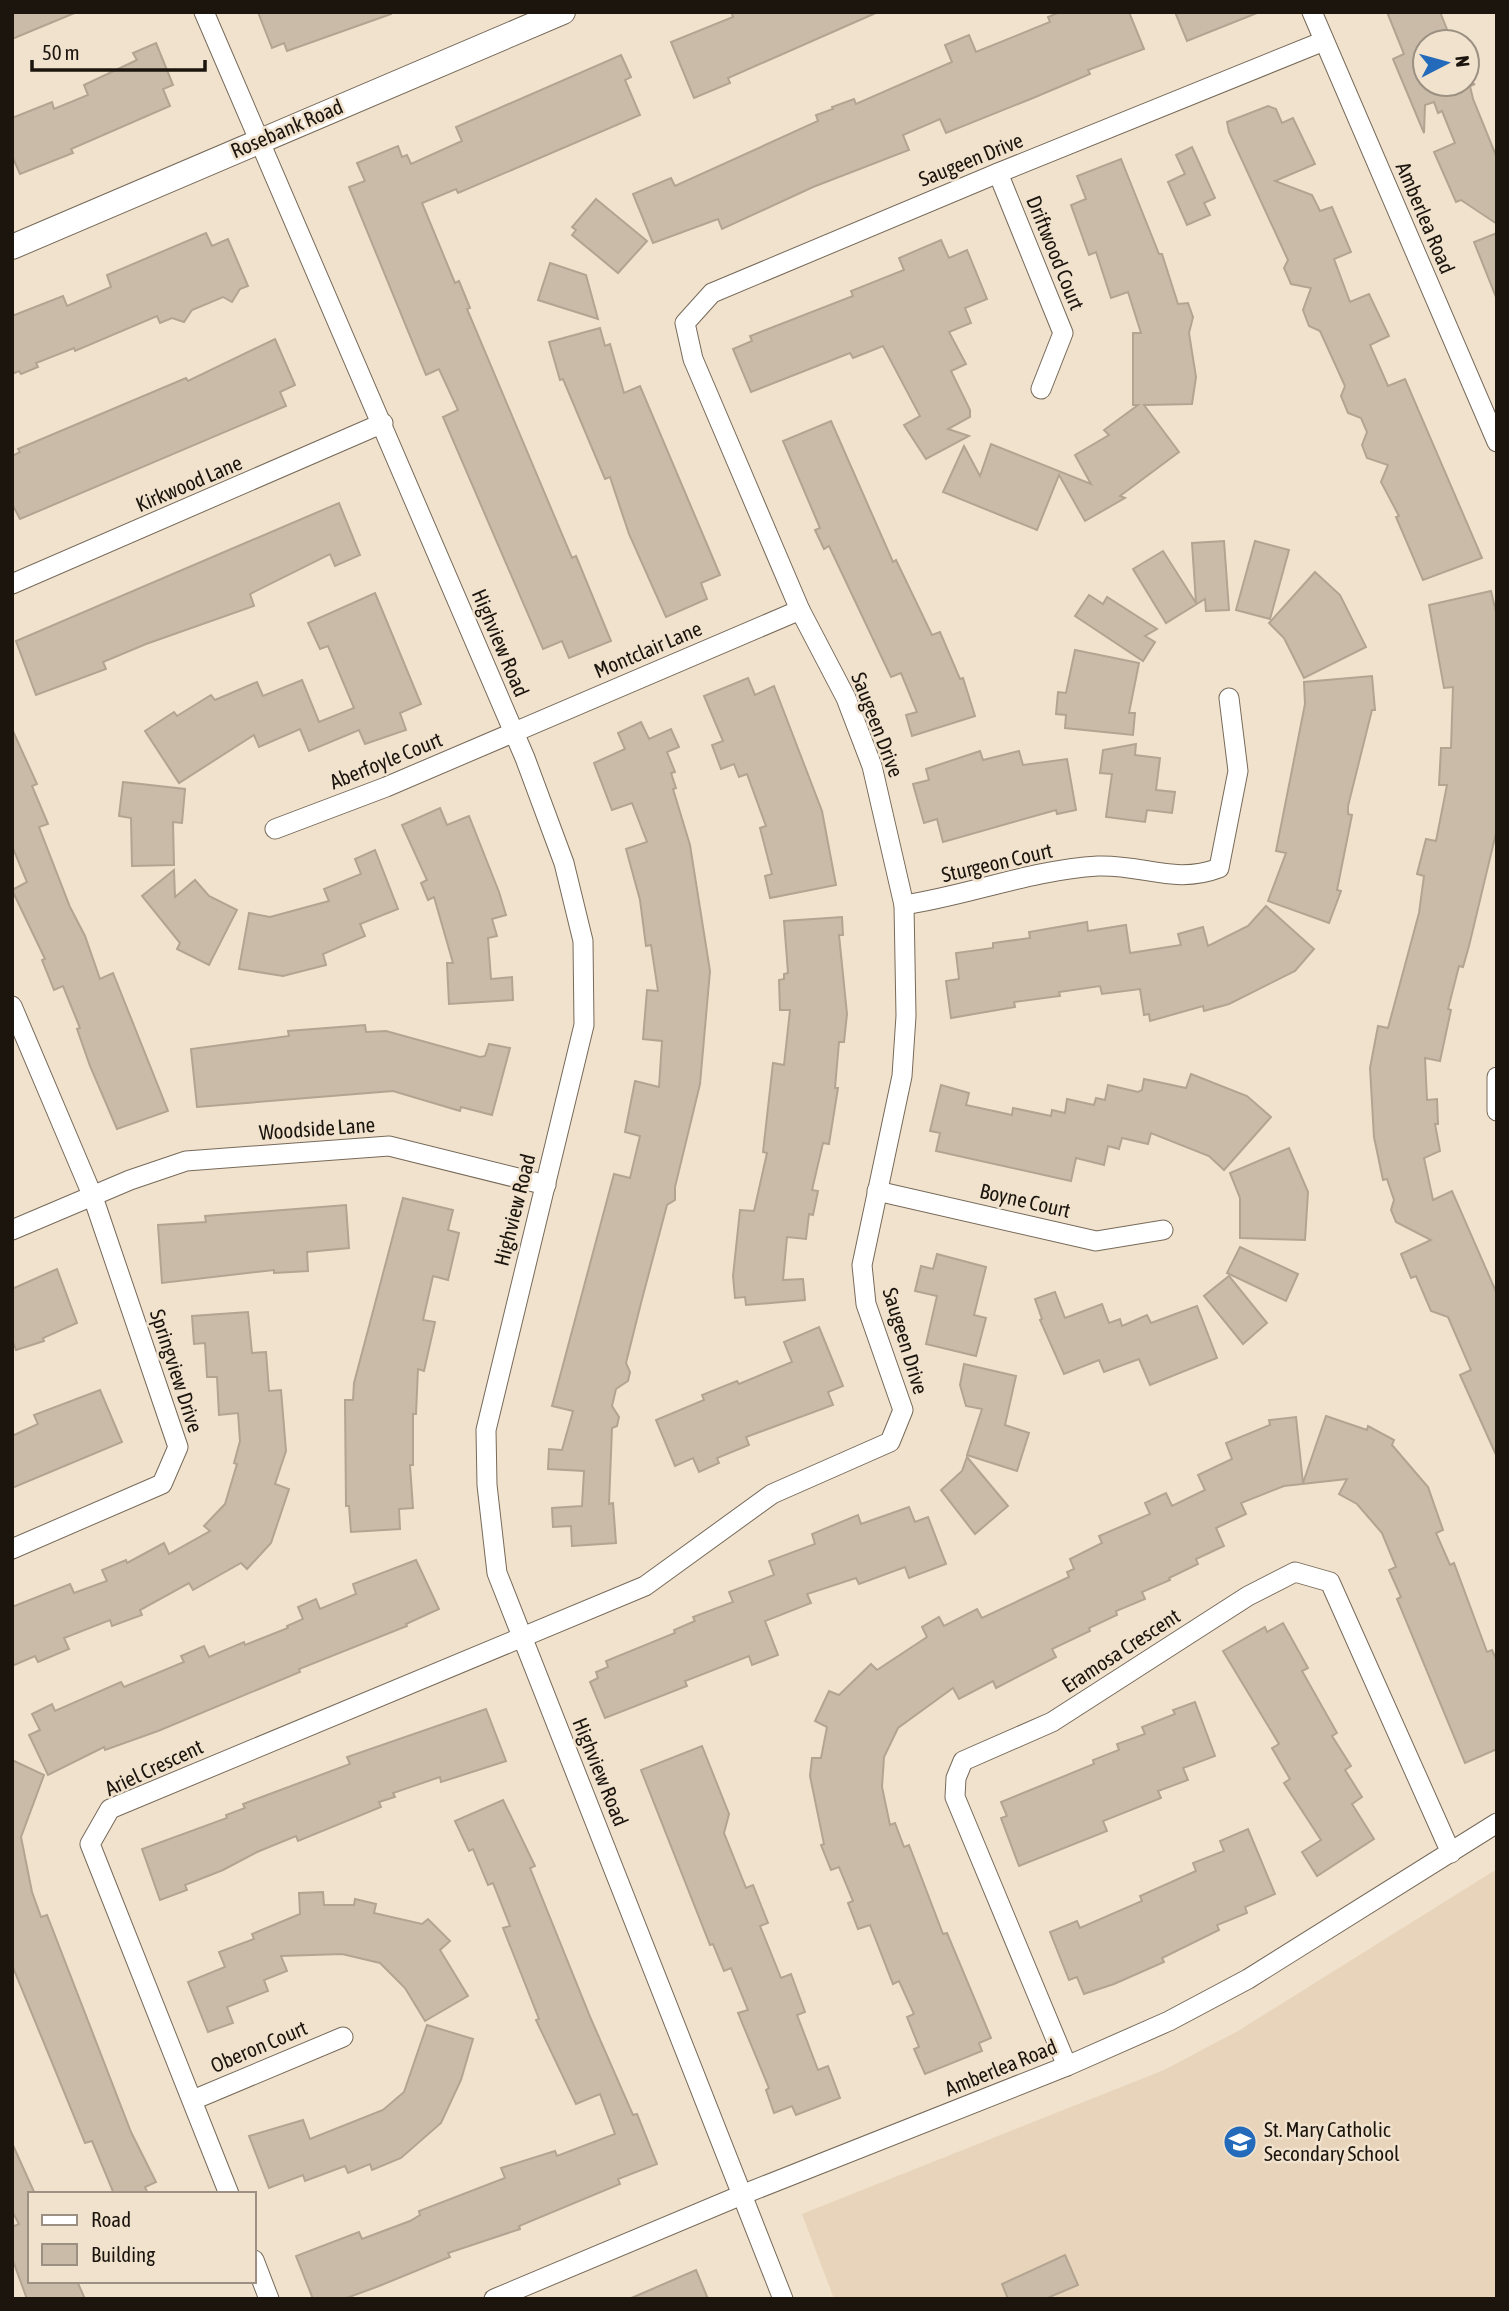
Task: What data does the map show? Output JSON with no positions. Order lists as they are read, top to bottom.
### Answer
{
  "streets": {
    "street": [
      "Rosebank Road",
      "Saugeen Drive",
      "Amberlea Road",
      "Driftwood Court",
      "Kirkwood Lane",
      "Highview Road",
      "Montclair Lane",
      "Aberfoyle Court",
      "Sturgeon Court",
      "Woodside Lane",
      "Boyne Court",
      "Springview Drive",
      "Eramosa Crescent",
      "Ariel Crescent",
      "Oberon Court"
    ]
  },
  "crossings": [
    ["Rosebank Road", "Highview Road"],
    ["Saugeen Drive", "Amberlea Road"],
    ["Saugeen Drive", "Driftwood Court"],
    ["Saugeen Drive", "Highview Road"],
    ["Saugeen Drive", "Montclair Lane"],
    ["Saugeen Drive", "Sturgeon Court"],
    ["Saugeen Drive", "Boyne Court"],
    ["Saugeen Drive", "Ariel Crescent"],
    ["Amberlea Road", "Highview Road"],
    ["Amberlea Road", "Eramosa Crescent"],
    ["Kirkwood Lane", "Highview Road"],
    ["Highview Road", "Montclair Lane"],
    ["Highview Road", "Aberfoyle Court"],
    ["Highview Road", "Woodside Lane"],
    ["Highview Road", "Ariel Crescent"],
    ["Montclair Lane", "Aberfoyle Court"],
    ["Woodside Lane", "Springview Drive"],
    ["Ariel Crescent", "Oberon Court"]
  ],
  "places": {
    "school or university": ["St. Mary Catholic Secondary School"]
  },
  "legend": ["Road", "Building"],
  "scale_bar": "50 m",
  "north": "right"
}
